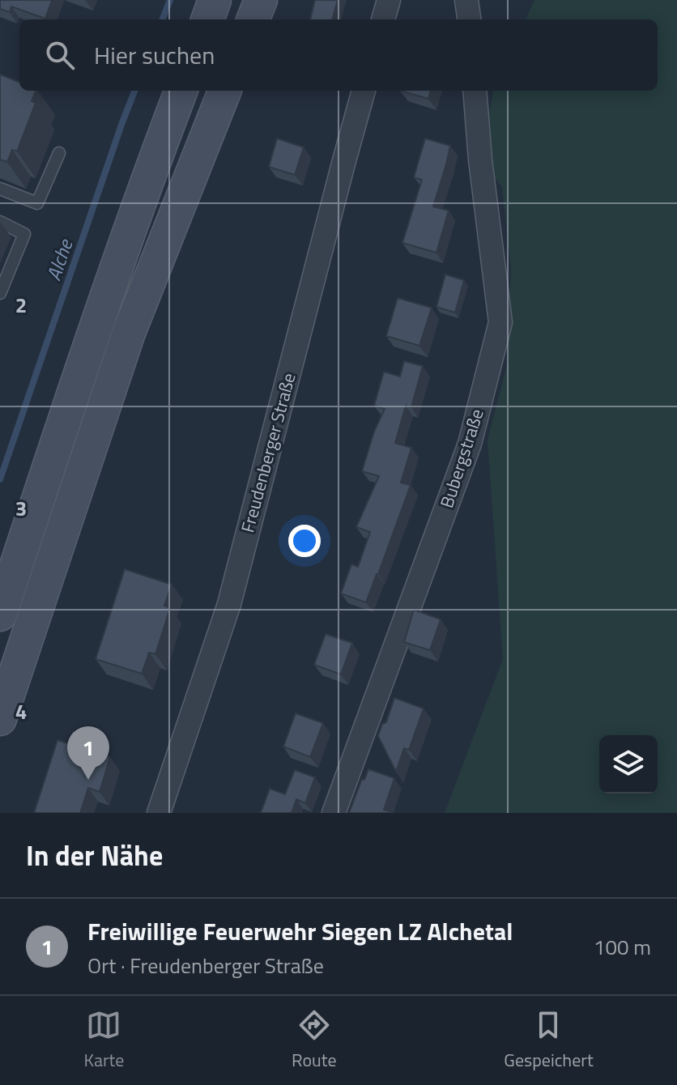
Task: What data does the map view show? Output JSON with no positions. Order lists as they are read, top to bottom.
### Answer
{
  "streets": {
    "street": ["Freudenberger Straße", "Bubergstraße"]
  },
  "water": ["Alche"],
  "page": {
    "search": "Hier suchen",
    "pins": "1",
    "heading": "In der Nähe",
    "list": [
      {
        "mark": "1",
        "name": "Freiwillige Feuerwehr Siegen LZ Alchetal",
        "note": "Ort · Freudenberger Straße",
        "value": "100 m"
      }
    ],
    "nav": ["Karte", "Route", "Gespeichert"]
  },
  "grid": {
    "rows": ["2", "3", "4"]
  }
}
